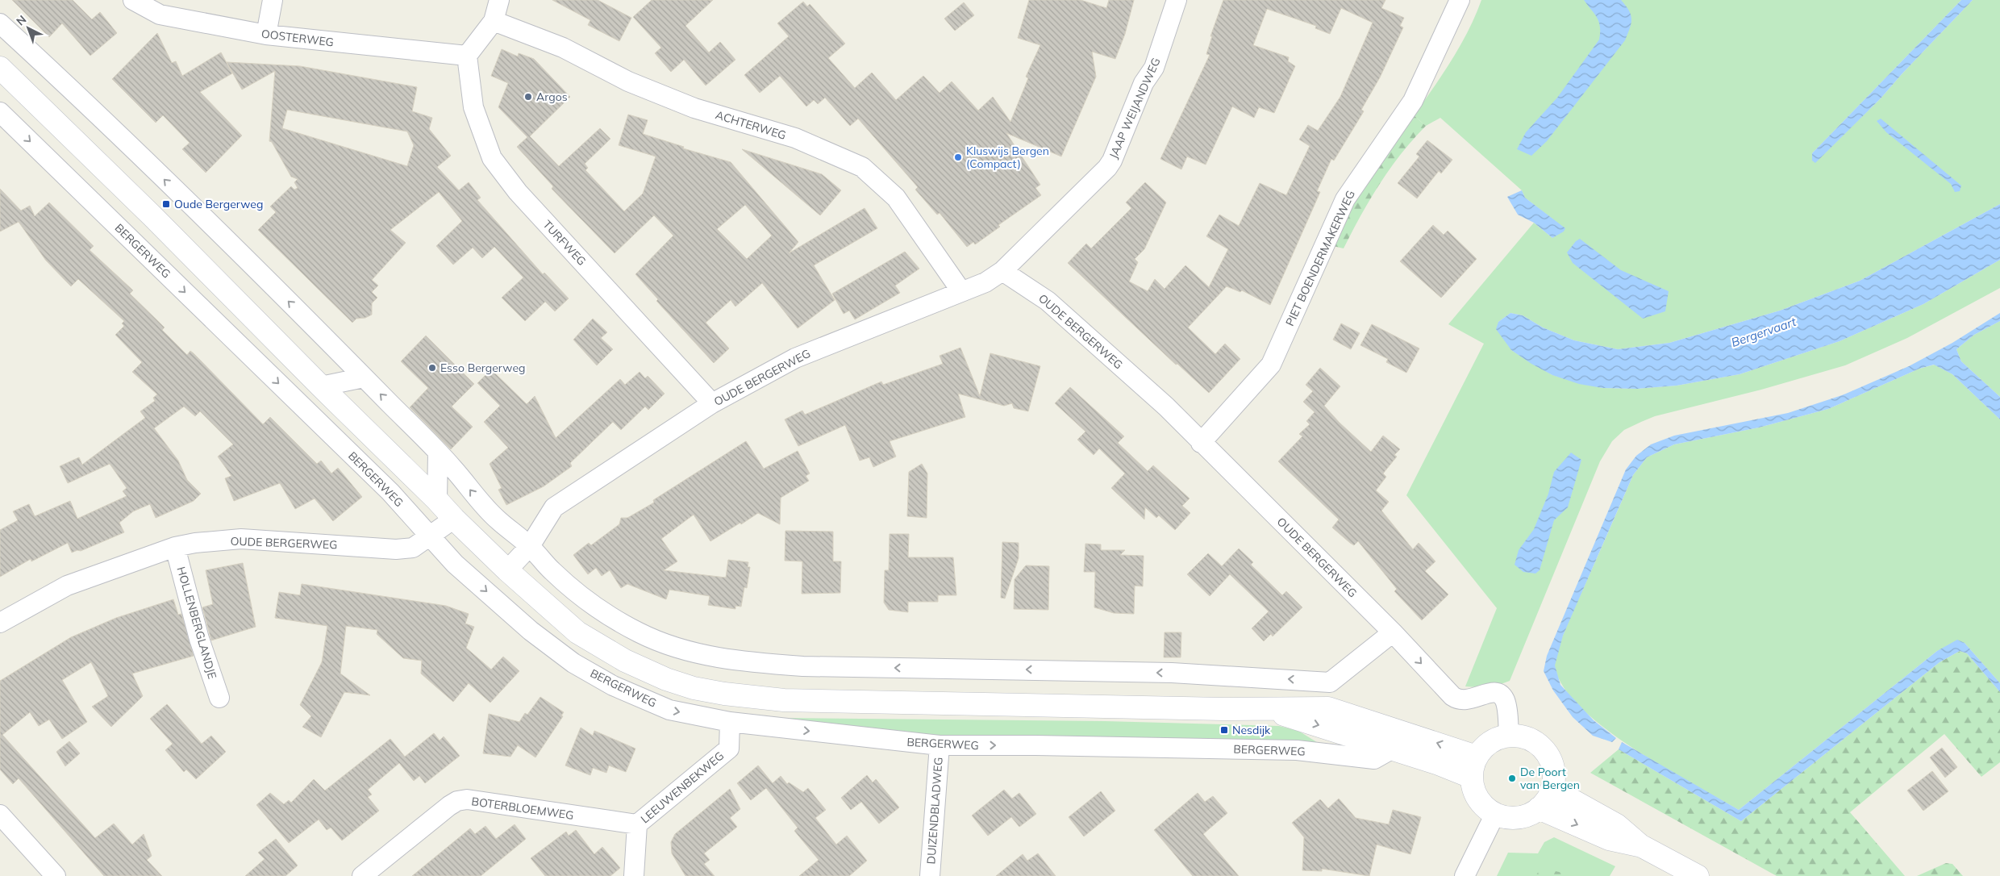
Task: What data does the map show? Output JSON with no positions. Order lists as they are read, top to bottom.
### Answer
{
  "streets": {
    "street": [
      "OOSTERWEG",
      "JAAP WEIJANDWEG",
      "ACHTERWEG",
      "TURFWEG",
      "BERGERWEG",
      "PIET BOENDERMAKERWEG",
      "OUDE BERGERWEG",
      "HOLLENBERGLANDJE",
      "LEEUWENBEKWEG",
      "BOTERBLOEMWEG",
      "DUIZENDBLADWEG"
    ]
  },
  "crossings": [
    ["OOSTERWEG", "TURFWEG"],
    ["JAAP WEIJANDWEG", "OUDE BERGERWEG"],
    ["ACHTERWEG", "OUDE BERGERWEG"],
    ["TURFWEG", "OUDE BERGERWEG"],
    ["BERGERWEG", "OUDE BERGERWEG"],
    ["BERGERWEG", "LEEUWENBEKWEG"],
    ["BERGERWEG", "DUIZENDBLADWEG"],
    ["PIET BOENDERMAKERWEG", "OUDE BERGERWEG"],
    ["OUDE BERGERWEG", "HOLLENBERGLANDJE"],
    ["LEEUWENBEKWEG", "BOTERBLOEMWEG"]
  ],
  "water": ["Bergervaart"],
  "places": {
    "other": [
      "Argos",
      "Kluswijs Bergen (Compact)",
      "Esso Bergerweg",
      "De Poort van Bergen"
    ],
    "transit": ["Oude Bergerweg", "Nesdijk"]
  },
  "north": "top left"
}
